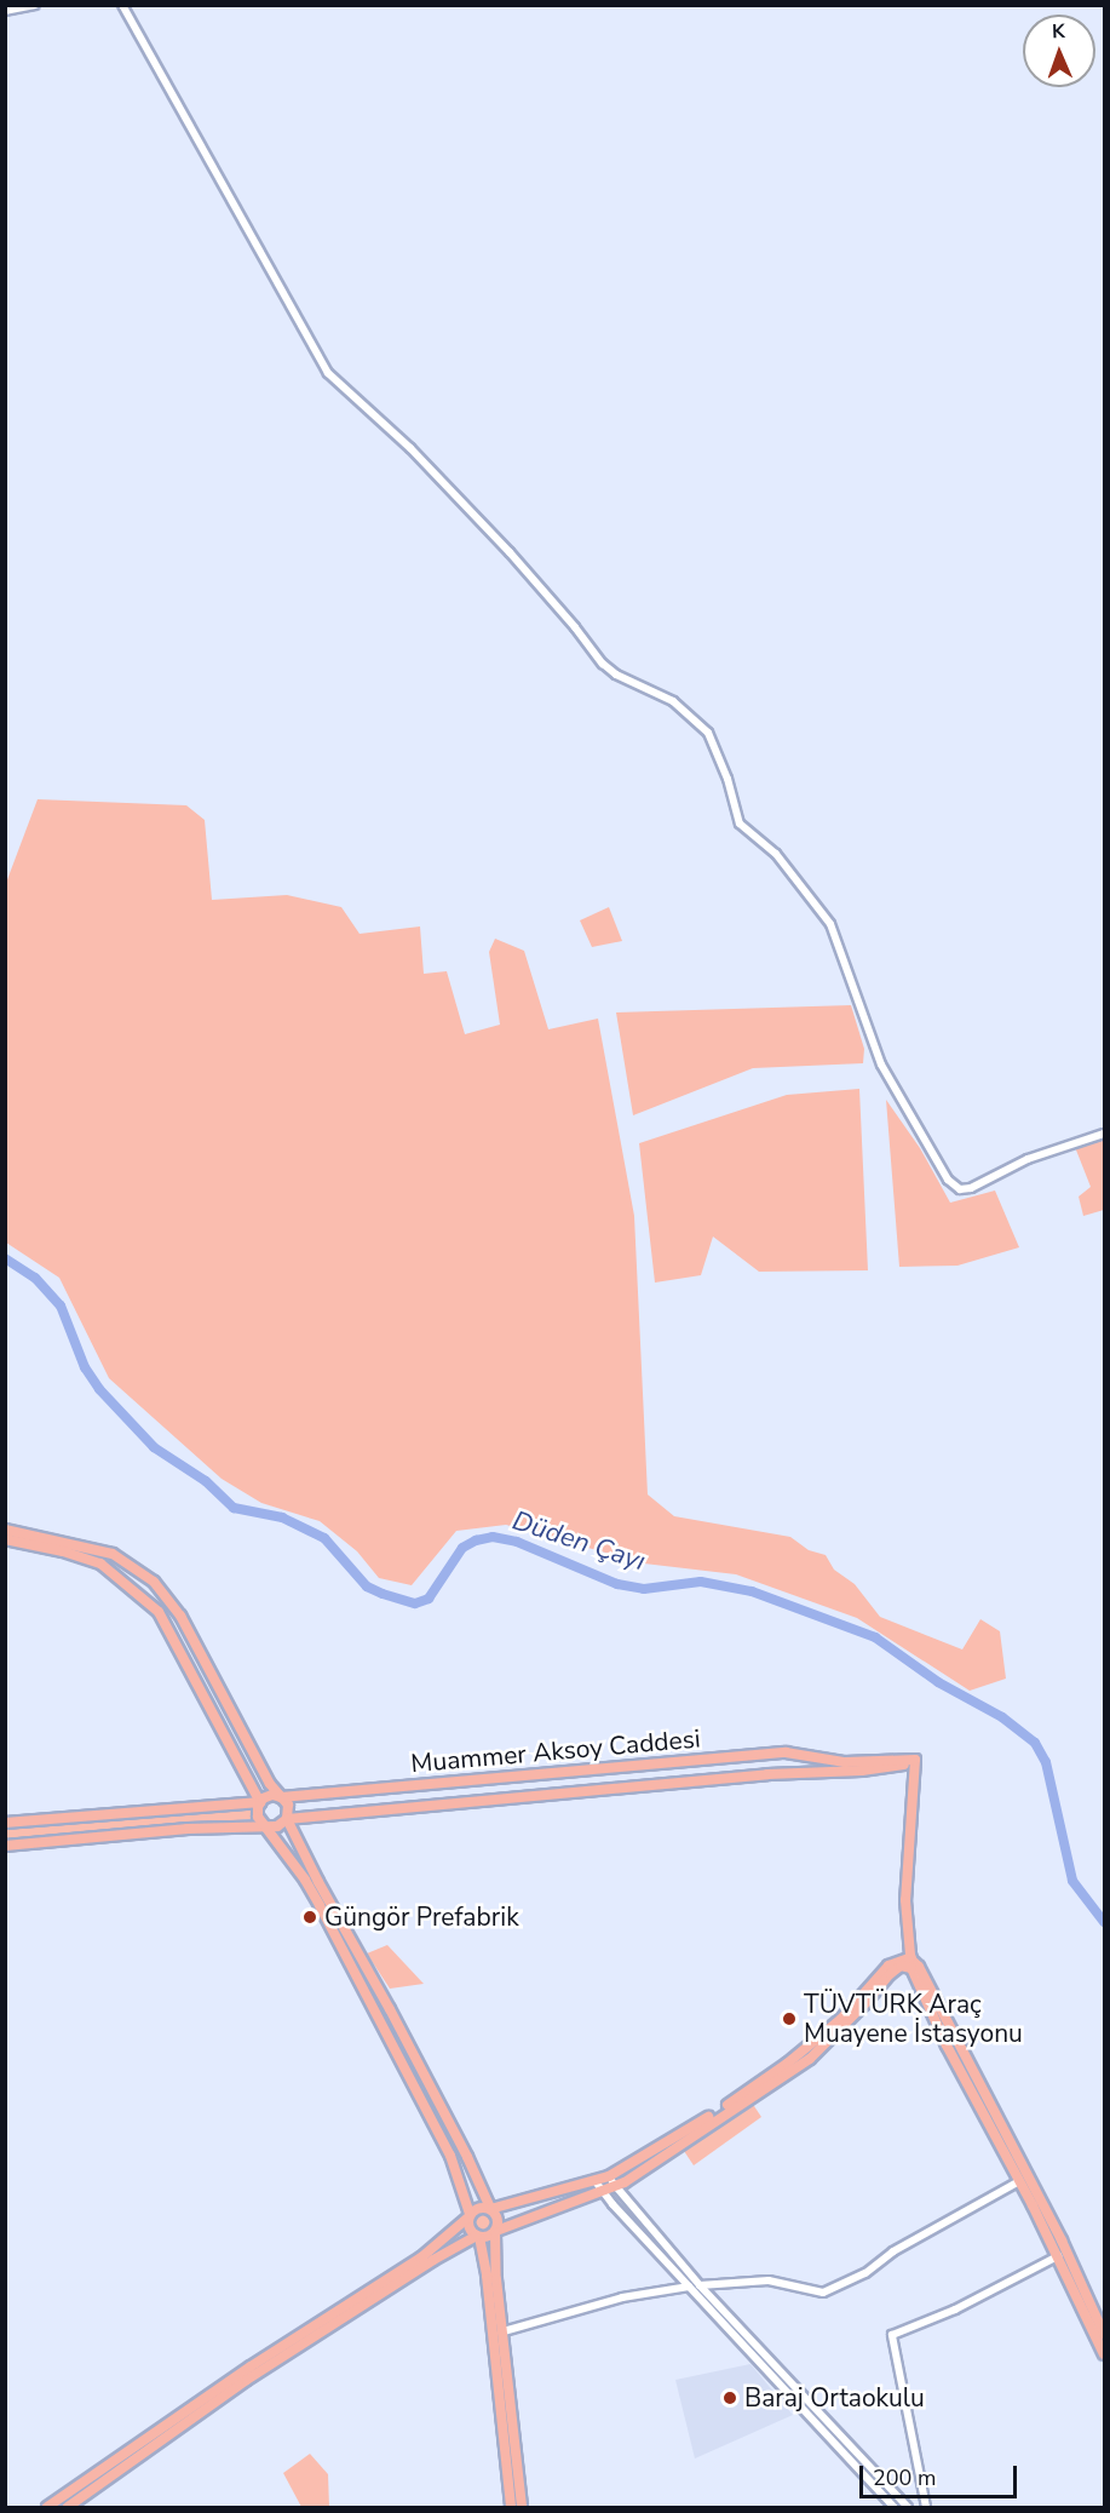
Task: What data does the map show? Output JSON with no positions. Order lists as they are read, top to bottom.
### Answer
{
  "streets": {
    "main road": ["Muammer Aksoy Caddesi"]
  },
  "water": ["Düden Çayı"],
  "places": ["Güngör Prefabrik", "TÜVTÜRK Araç Muayene İstasyonu", "Baraj Ortaokulu"],
  "scale_bar": "200 m",
  "north": "top"
}
